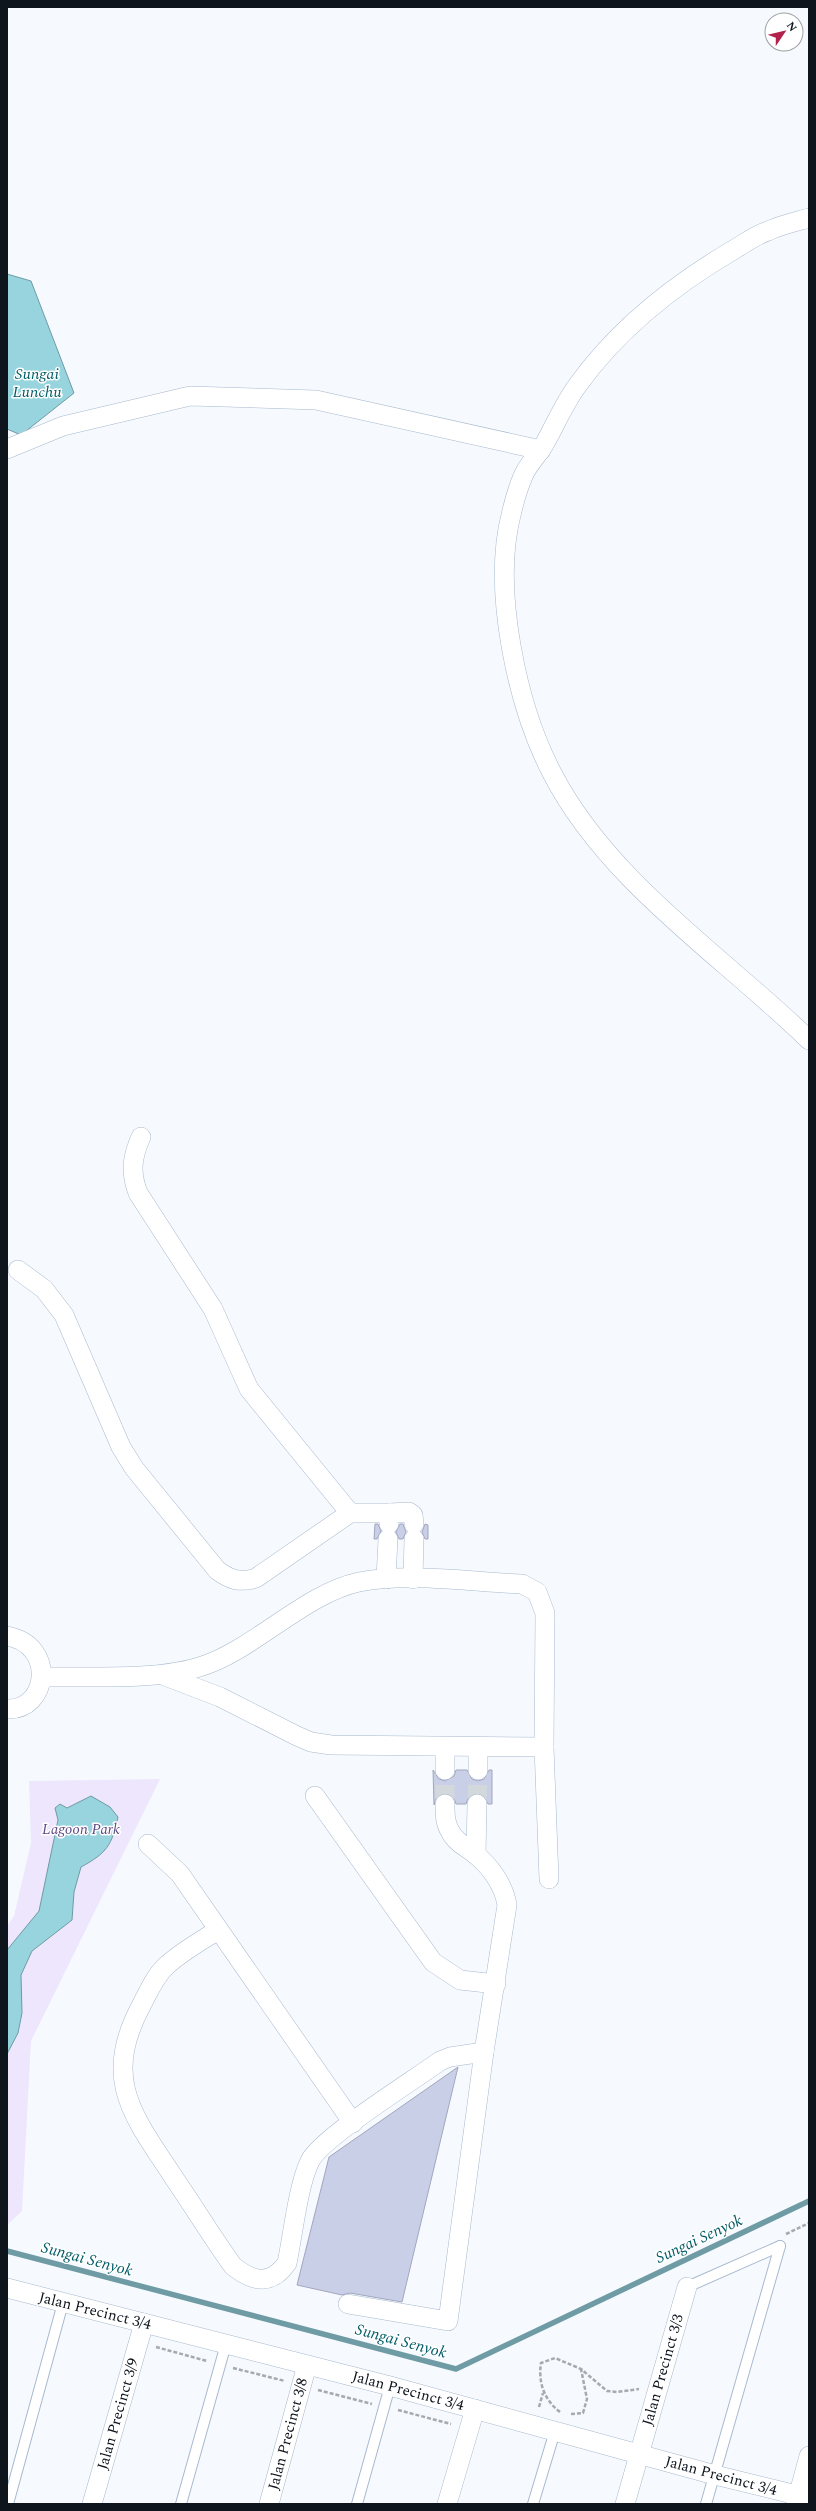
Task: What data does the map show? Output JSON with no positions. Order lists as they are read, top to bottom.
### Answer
{
  "streets": {
    "street": [
      "Jalan Precinct 3/4",
      "Jalan Precinct 3/3",
      "Jalan Precinct 3/9",
      "Jalan Precinct 3/8"
    ]
  },
  "crossings": [
    ["Jalan Precinct 3/4", "Jalan Precinct 3/3"],
    ["Jalan Precinct 3/4", "Jalan Precinct 3/9"],
    ["Jalan Precinct 3/4", "Jalan Precinct 3/8"]
  ],
  "water": ["Sungai Lunchu", "Sungai Senyok"],
  "parks": ["Lagoon Park"],
  "north": "top right"
}
